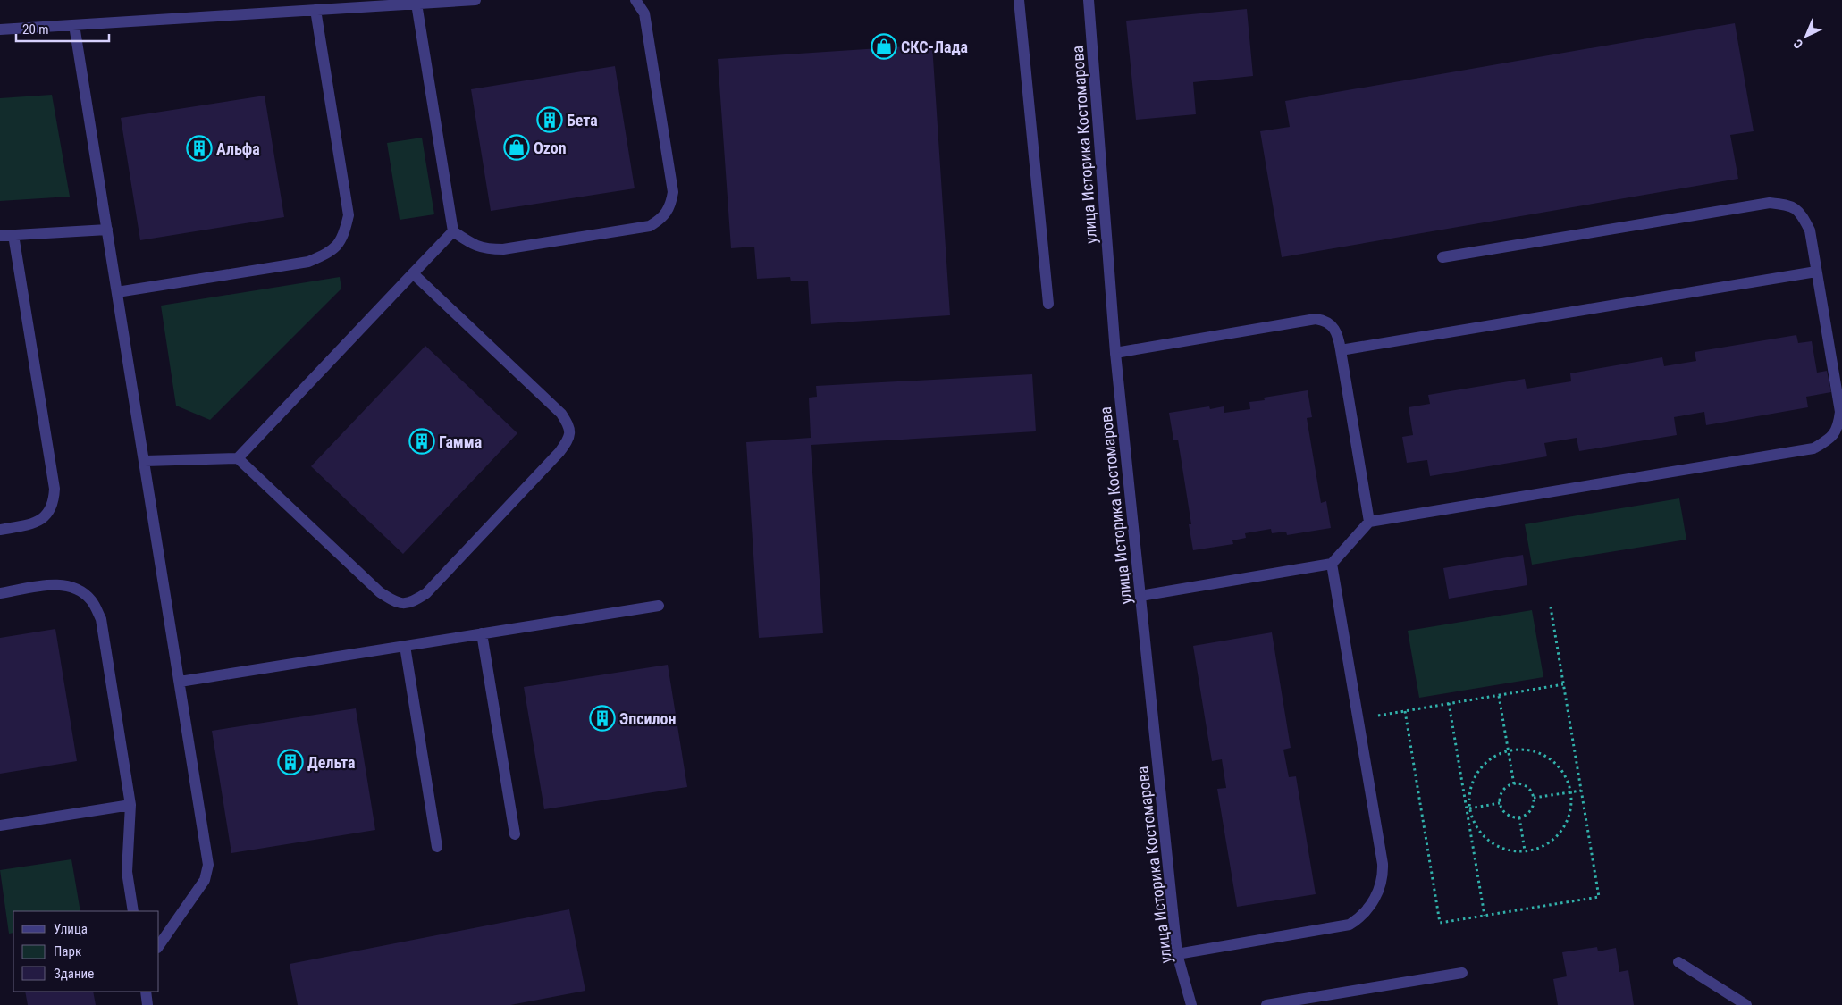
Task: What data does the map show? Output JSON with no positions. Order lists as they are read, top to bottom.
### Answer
{
  "streets": {
    "street": ["улица Историка Костомарова"]
  },
  "places": {
    "shop": ["СКС-Лада", "Ozon"],
    "building": [
      "Бета",
      "Альфа",
      "Гамма",
      "Эпсилон",
      "Дельта"
    ]
  },
  "legend": ["Улица", "Парк", "Здание"],
  "scale_bar": "20 m",
  "north": "bottom left"
}
